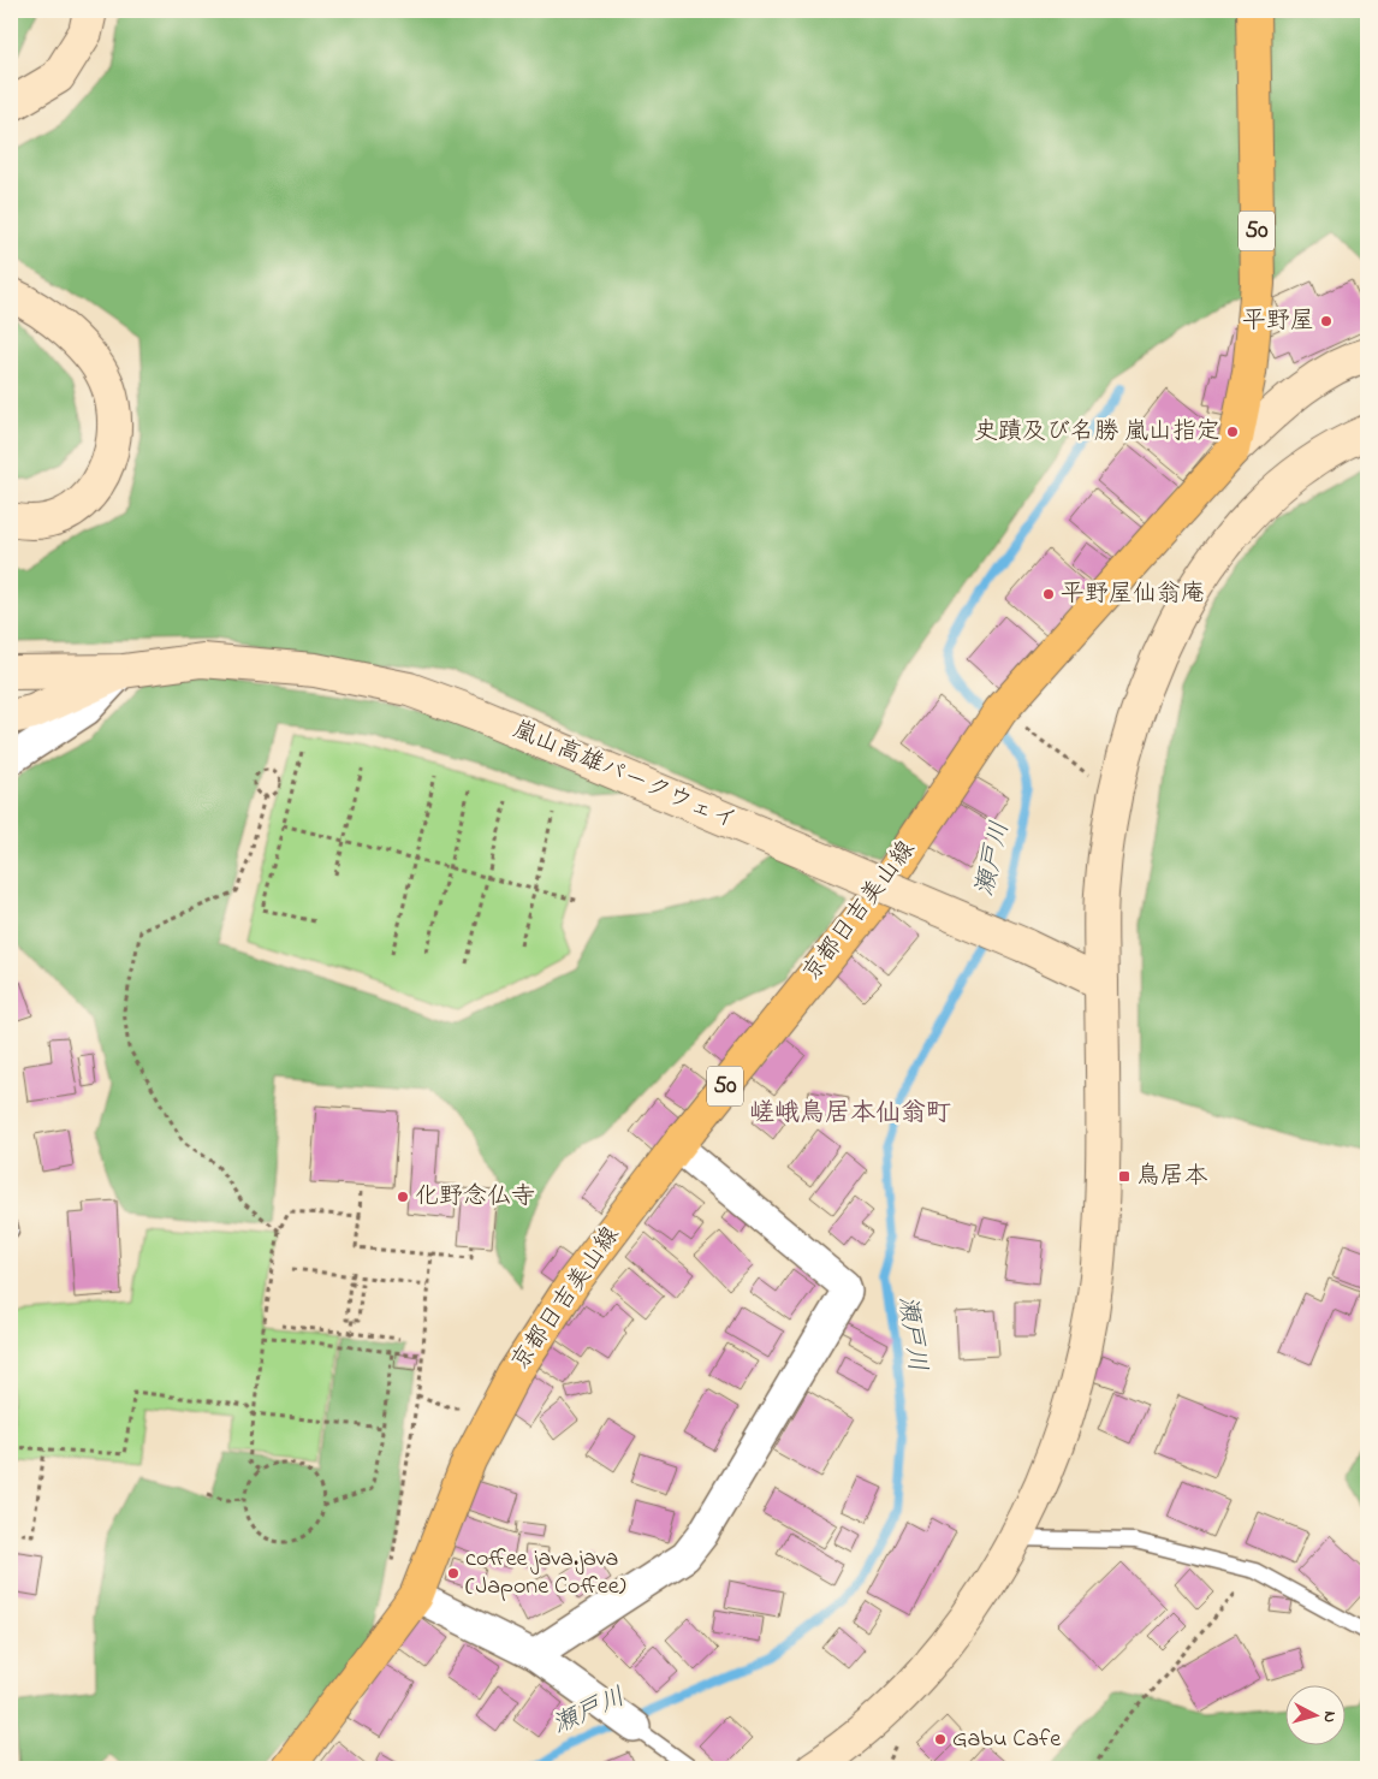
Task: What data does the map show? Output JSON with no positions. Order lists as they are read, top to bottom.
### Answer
{
  "streets": {
    "main road": ["50", "京都日吉美山線"],
    "street": ["嵐山高雄パークウェイ"]
  },
  "crossings": [
    ["50", "京都日吉美山線"]
  ],
  "districts": ["嵯峨鳥居本仙翁町"],
  "water": ["瀬戸川"],
  "places": {
    "other": [
      "平野屋",
      "史蹟及び名勝 嵐山指定",
      "平野屋仙翁庵",
      "化野念仏寺",
      "coffee java.java (Japone Coffee)",
      "Gabu Cafe"
    ],
    "transit": ["鳥居本"]
  },
  "north": "right"
}
